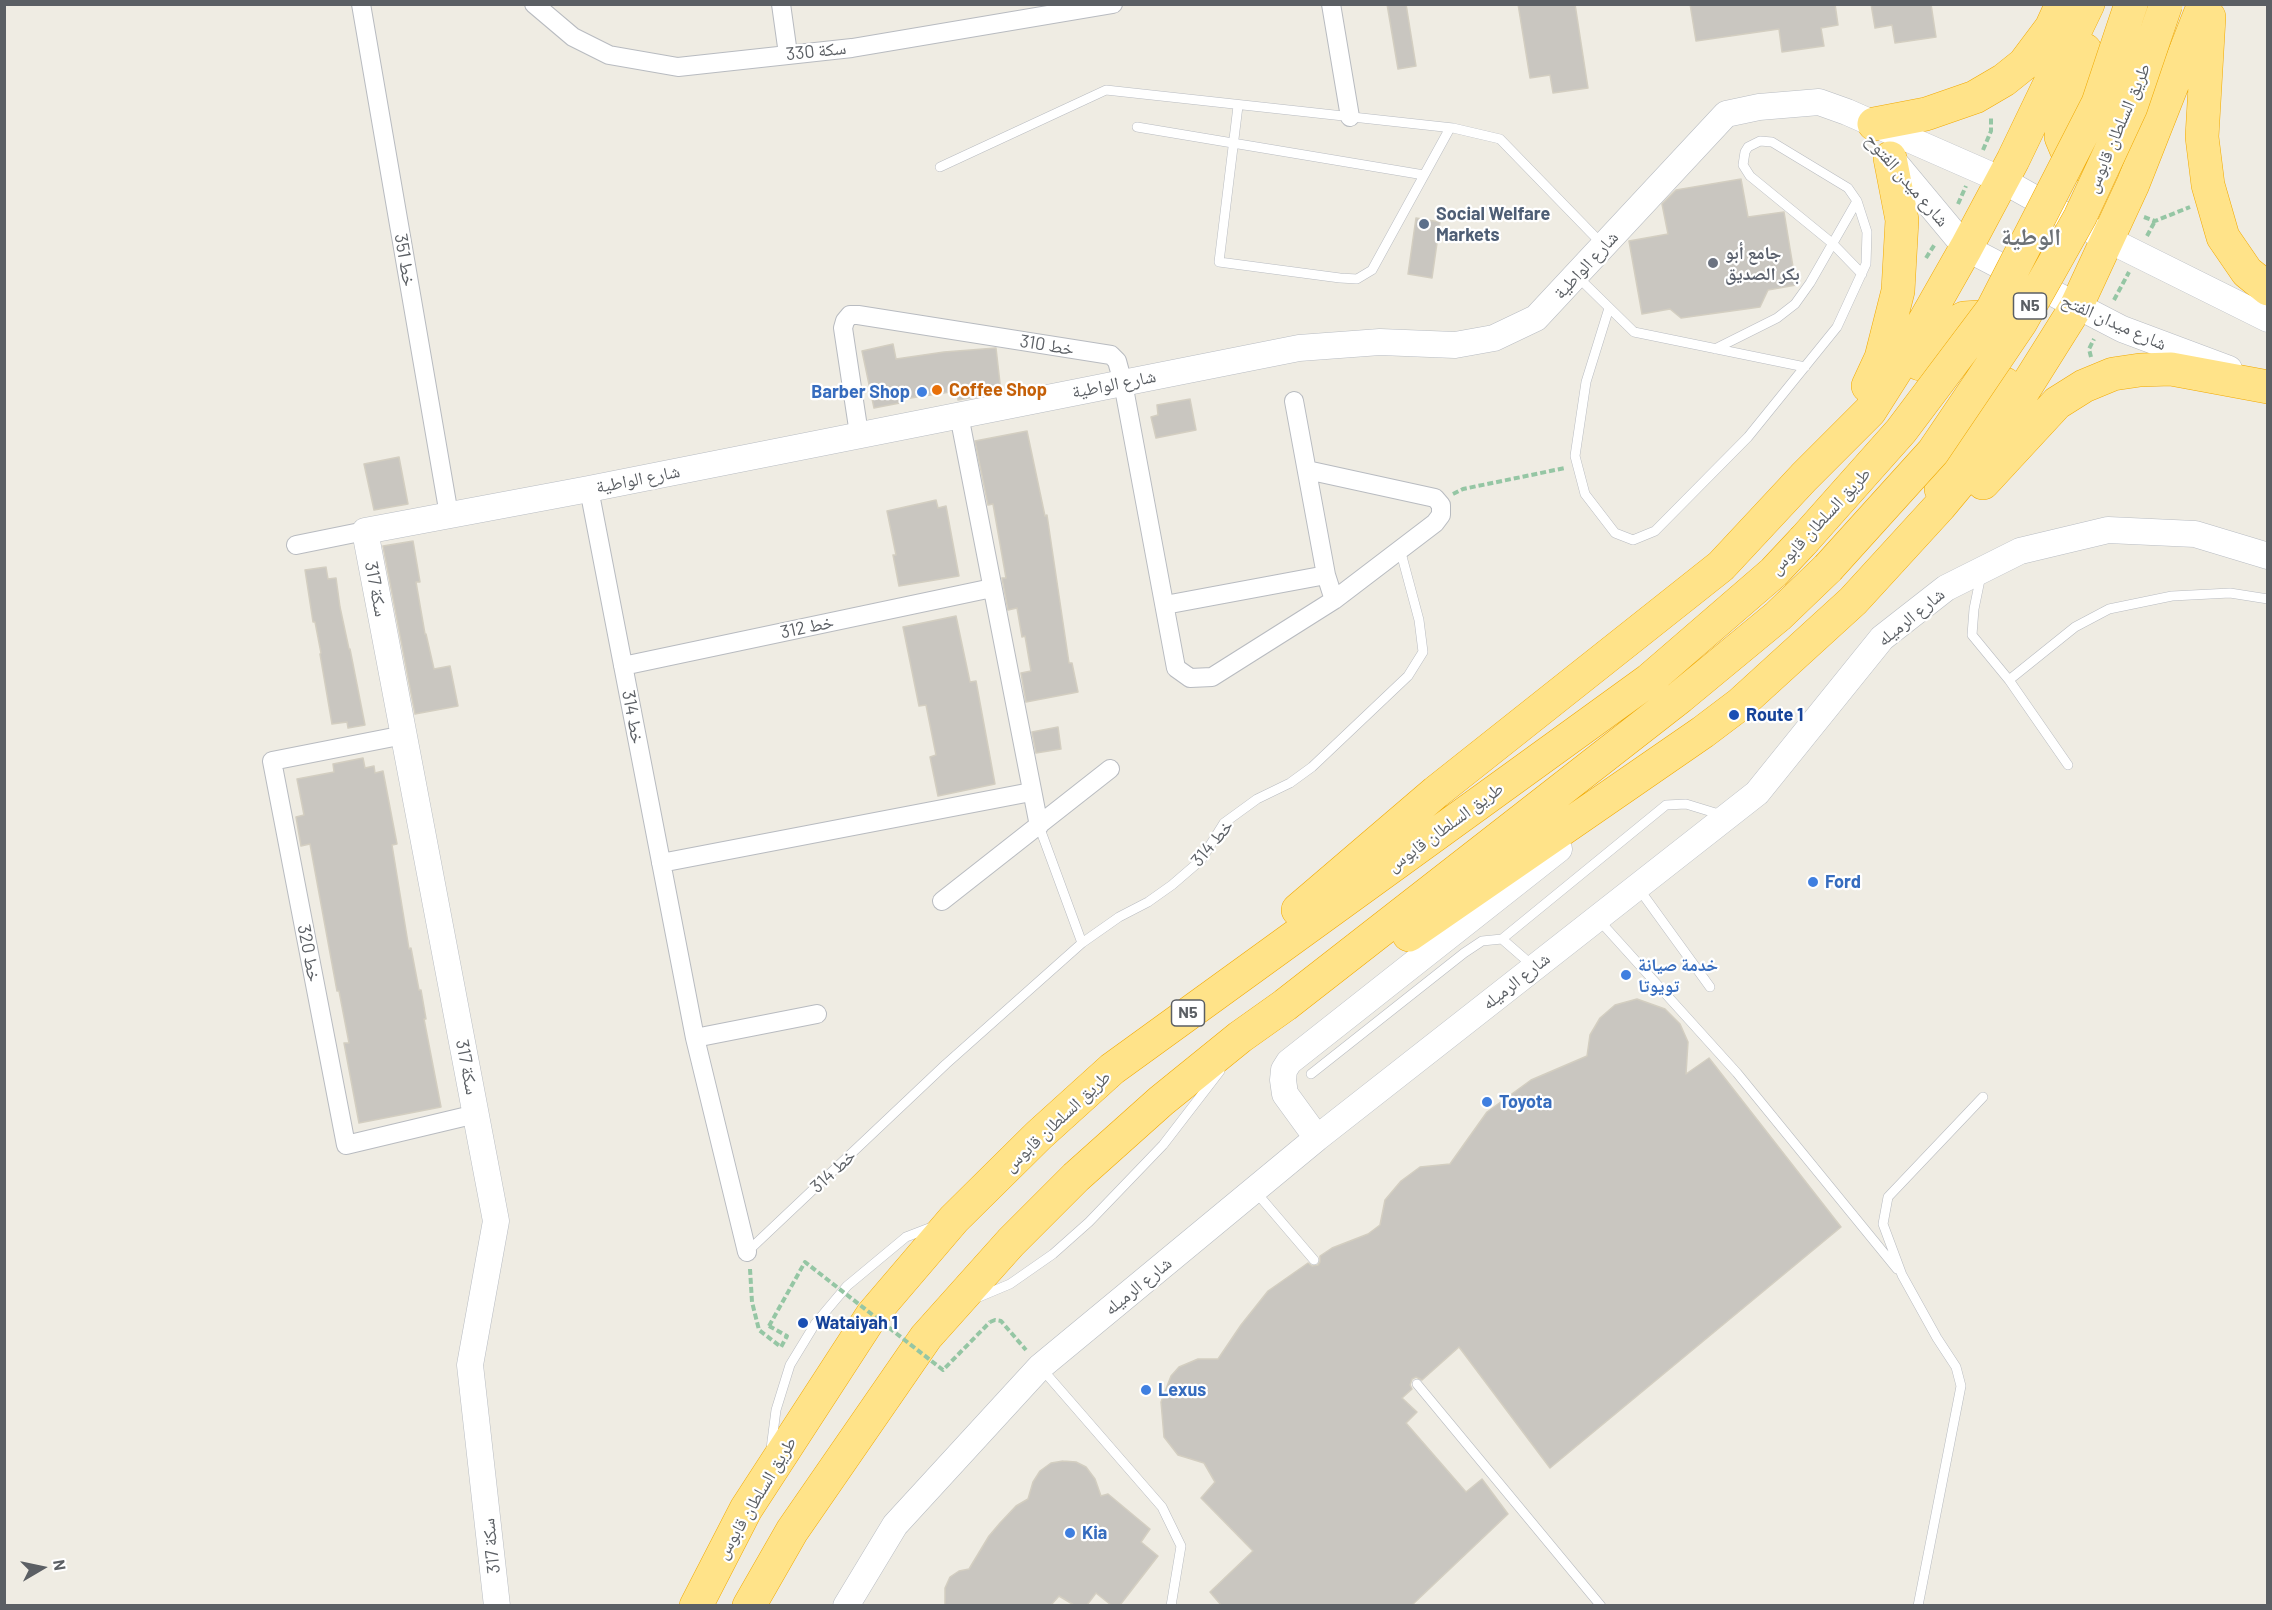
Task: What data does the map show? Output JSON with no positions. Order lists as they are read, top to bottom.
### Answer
{
  "streets": {
    "highway": ["طريق السلطان قابوس", "N5"],
    "street": [
      "سكة 330",
      "شارع ميدن الفتوح",
      "خط 351",
      "شارع الواطية",
      "شارع ميدان الفتح",
      "خط 310",
      "سكة 317",
      "شارع الرميله",
      "خط 312",
      "خط 314",
      "خط 320"
    ]
  },
  "crossings": [
    ["شارع ميدن الفتوح", "شارع الواطية"],
    ["شارع ميدن الفتوح", "شارع ميدان الفتح"],
    ["خط 351", "شارع الواطية"],
    ["شارع الواطية", "خط 310"],
    ["شارع الواطية", "سكة 317"],
    ["شارع الواطية", "خط 314"],
    ["سكة 317", "خط 320"],
    ["خط 312", "خط 314"]
  ],
  "districts": ["الوطية"],
  "places": [
    "Social Welfare Markets",
    "جامع أبو بكر الصديق",
    "Coffee Shop",
    "Barber Shop",
    "Route 1",
    "Ford",
    "خدمة صيانة تويوتا",
    "Toyota",
    "Wataiyah 1",
    "Lexus",
    "Kia"
  ],
  "north": "right"
}
